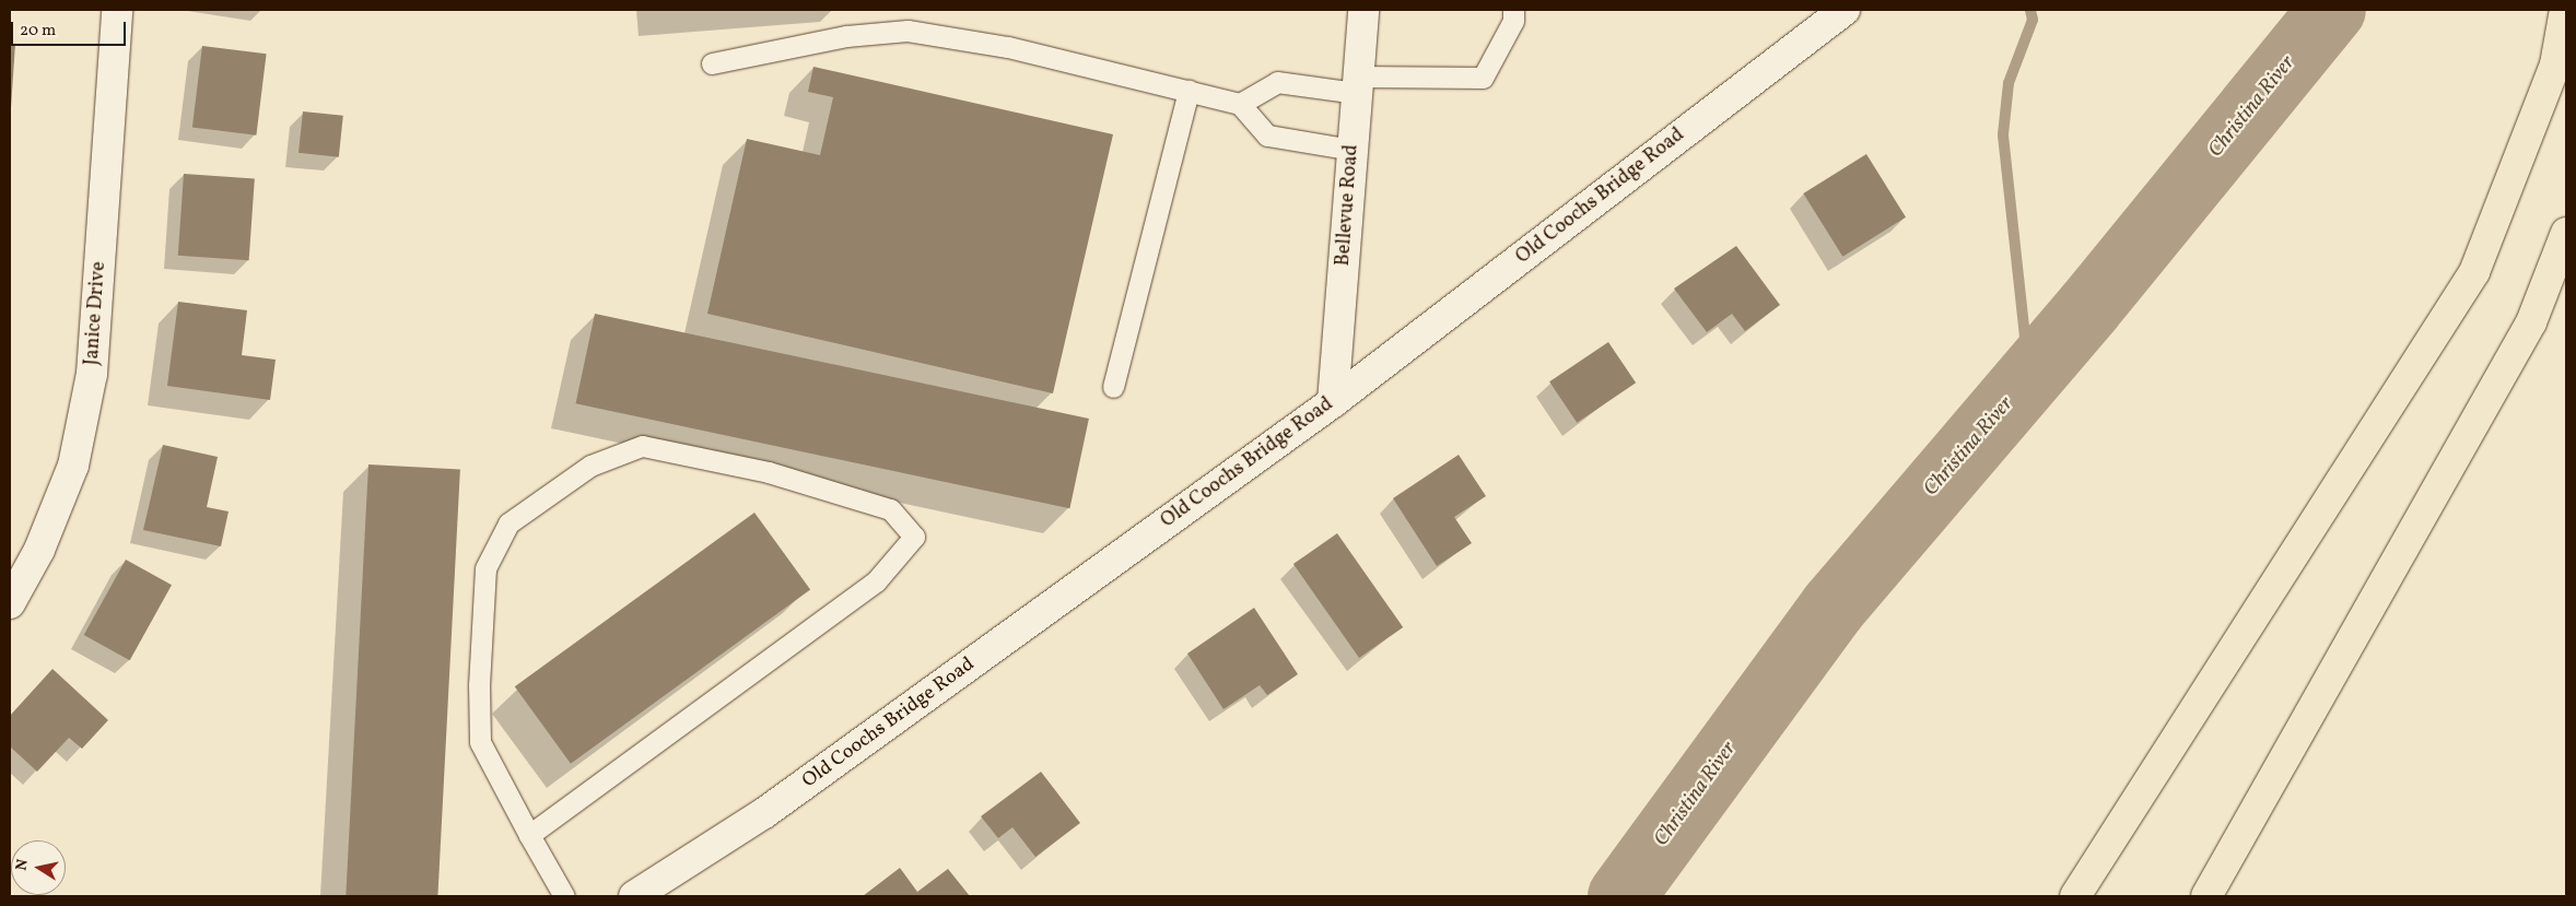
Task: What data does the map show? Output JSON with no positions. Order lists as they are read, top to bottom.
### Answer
{
  "streets": {
    "street": ["Old Coochs Bridge Road", "Bellevue Road", "Janice Drive"]
  },
  "crossings": [
    ["Old Coochs Bridge Road", "Bellevue Road"]
  ],
  "water": ["Christina River"],
  "scale_bar": "20 m",
  "north": "left"
}
